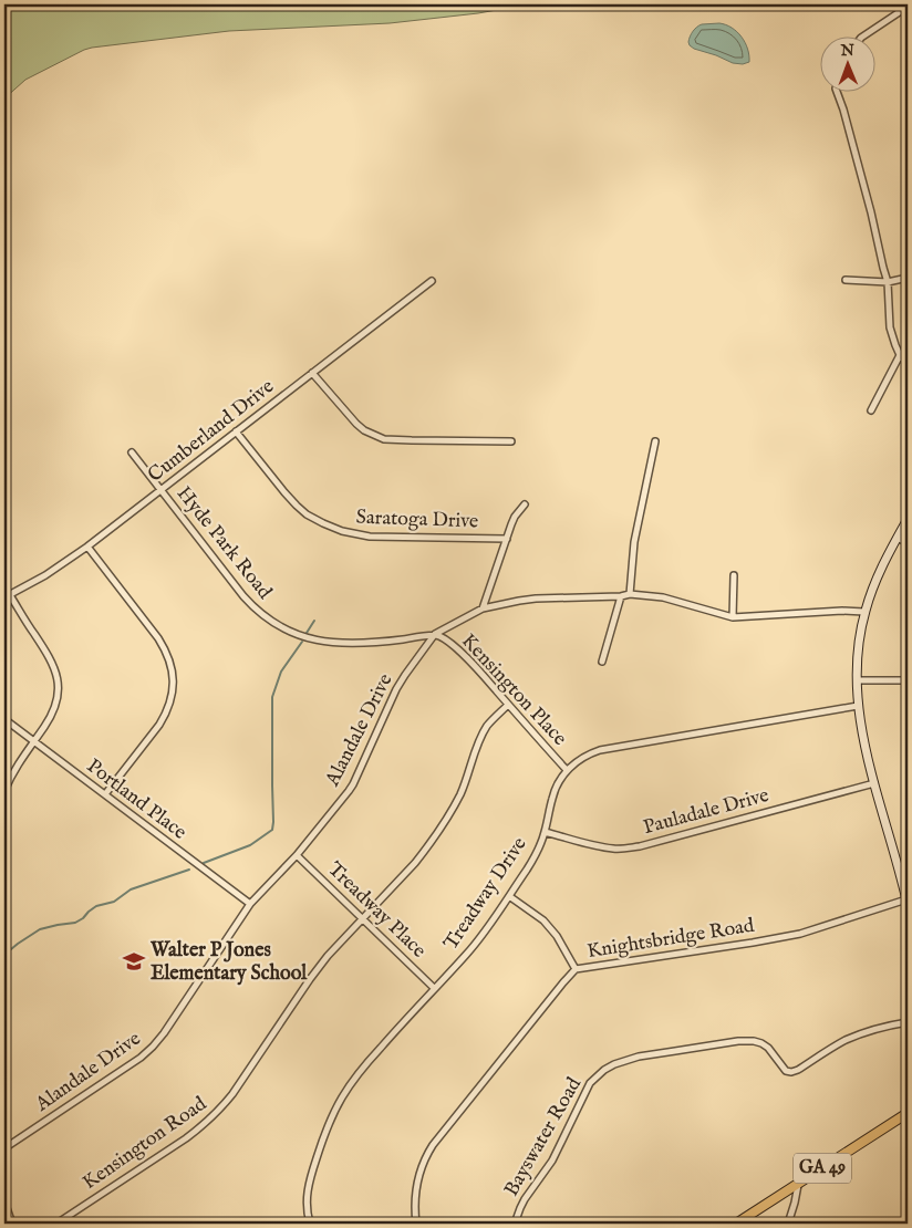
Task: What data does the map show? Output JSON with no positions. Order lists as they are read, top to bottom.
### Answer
{
  "streets": {
    "main road": ["GA 49"],
    "street": [
      "Cumberland Drive",
      "Saratoga Drive",
      "Hyde Park Road",
      "Kensington Place",
      "Alandale Drive",
      "Portland Place",
      "Pauladale Drive",
      "Treadway Drive",
      "Treadway Place",
      "Knightsbridge Road",
      "Bayswater Road",
      "Kensington Road"
    ]
  },
  "crossings": [
    ["Cumberland Drive", "Saratoga Drive"],
    ["Cumberland Drive", "Hyde Park Road"],
    ["Hyde Park Road", "Kensington Place"],
    ["Hyde Park Road", "Alandale Drive"],
    ["Kensington Place", "Alandale Drive"],
    ["Kensington Place", "Treadway Drive"],
    ["Kensington Place", "Kensington Road"],
    ["Alandale Drive", "Portland Place"],
    ["Alandale Drive", "Treadway Place"],
    ["Pauladale Drive", "Treadway Drive"],
    ["Treadway Drive", "Treadway Place"],
    ["Treadway Place", "Kensington Road"]
  ],
  "places": {
    "school or university": ["Walter P Jones Elementary School"]
  },
  "north": "top"
}
